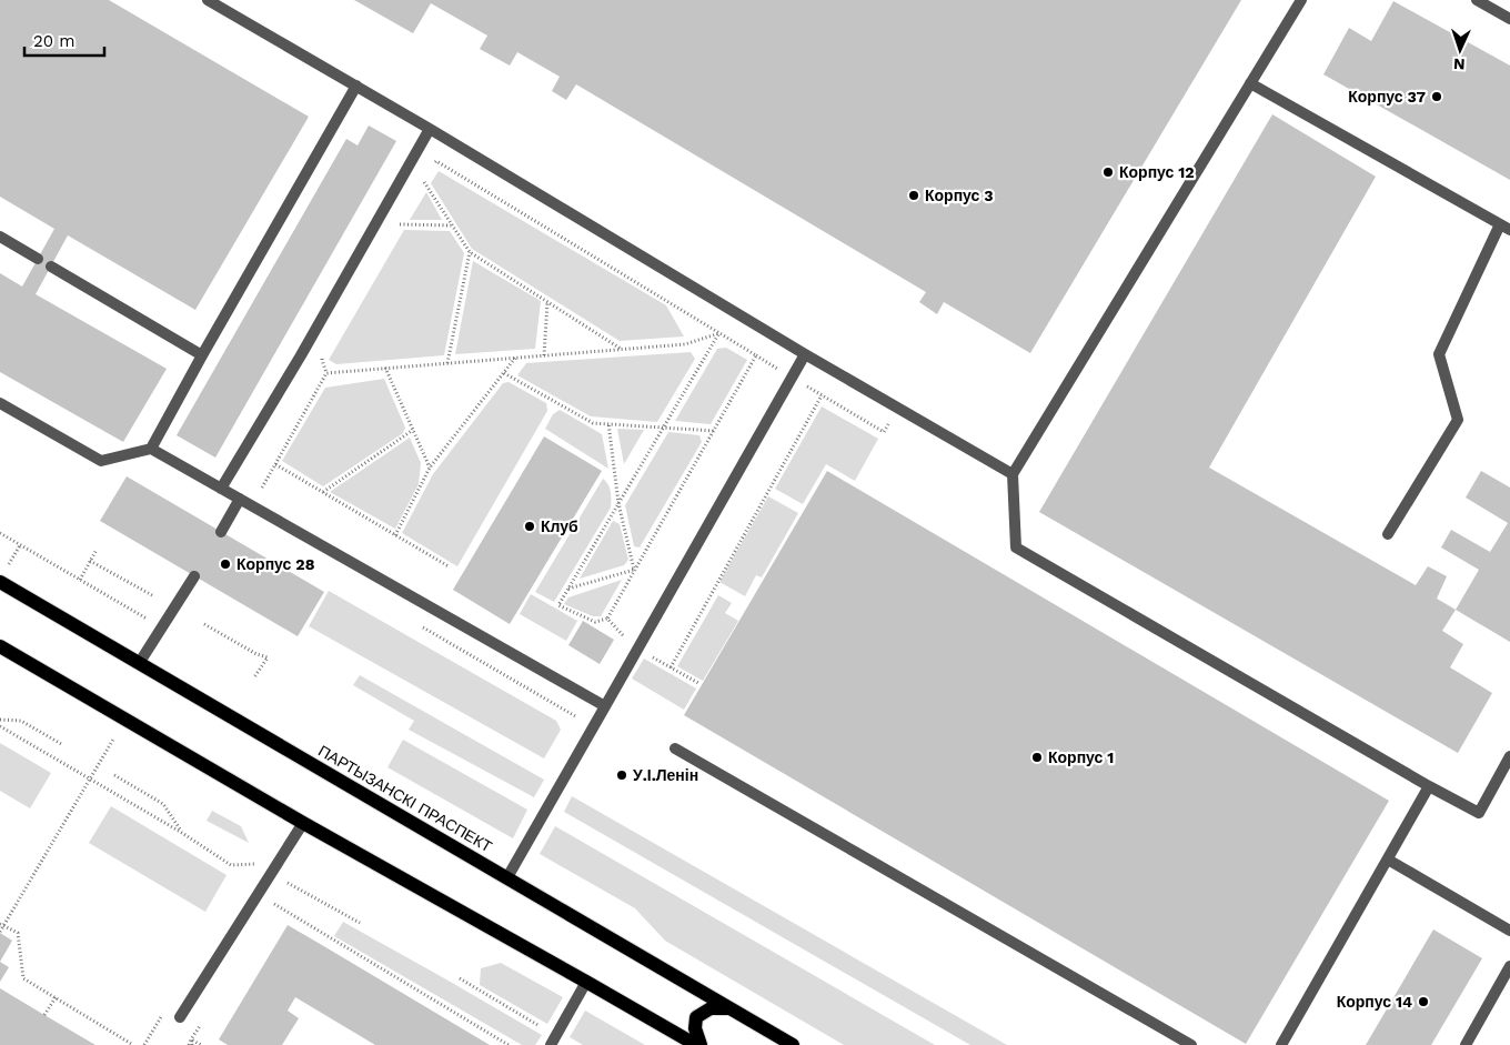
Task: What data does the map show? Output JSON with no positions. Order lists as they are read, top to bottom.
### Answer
{
  "streets": {
    "main road": ["ПАРТЫЗАНСКІ ПРАСПЕКТ"]
  },
  "places": [
    "Корпус 37",
    "Корпус 12",
    "Корпус 3",
    "Клуб",
    "Корпус 28",
    "Корпус 1",
    "У.І.Ленін",
    "Корпус 14"
  ],
  "scale_bar": "20 m",
  "north": "bottom"
}
